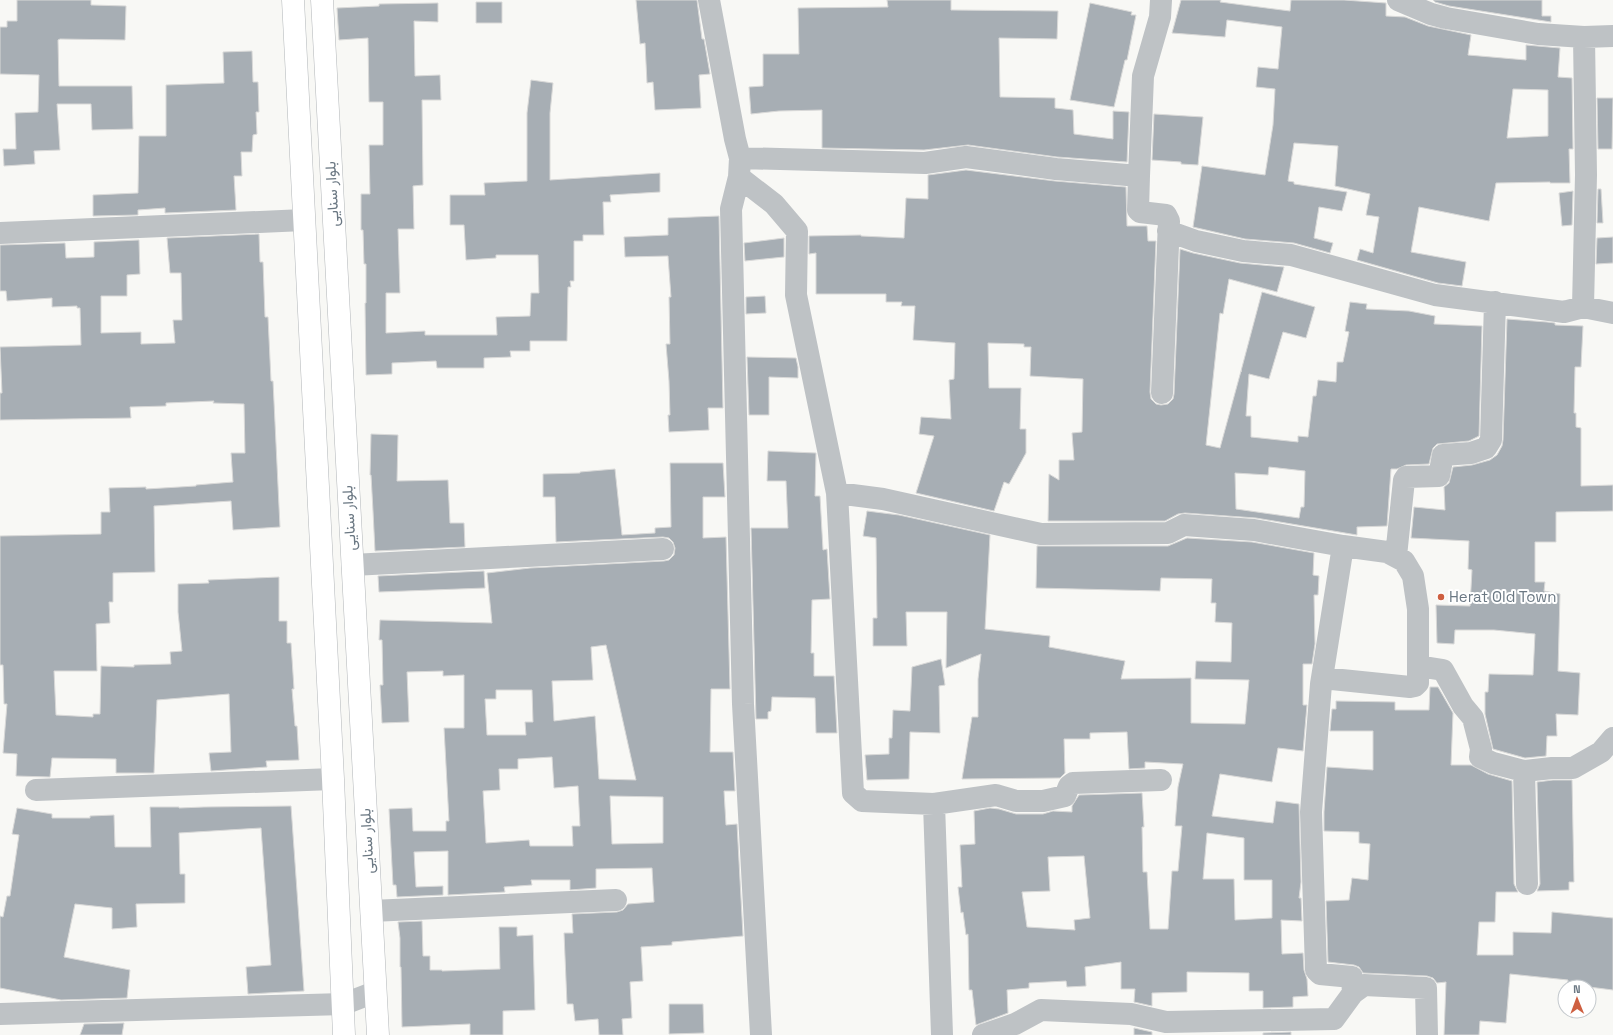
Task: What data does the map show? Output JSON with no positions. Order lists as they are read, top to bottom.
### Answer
{
  "streets": {
    "main road": ["بلوار سنایی"]
  },
  "places": ["Herat Old Town"],
  "north": "top"
}
